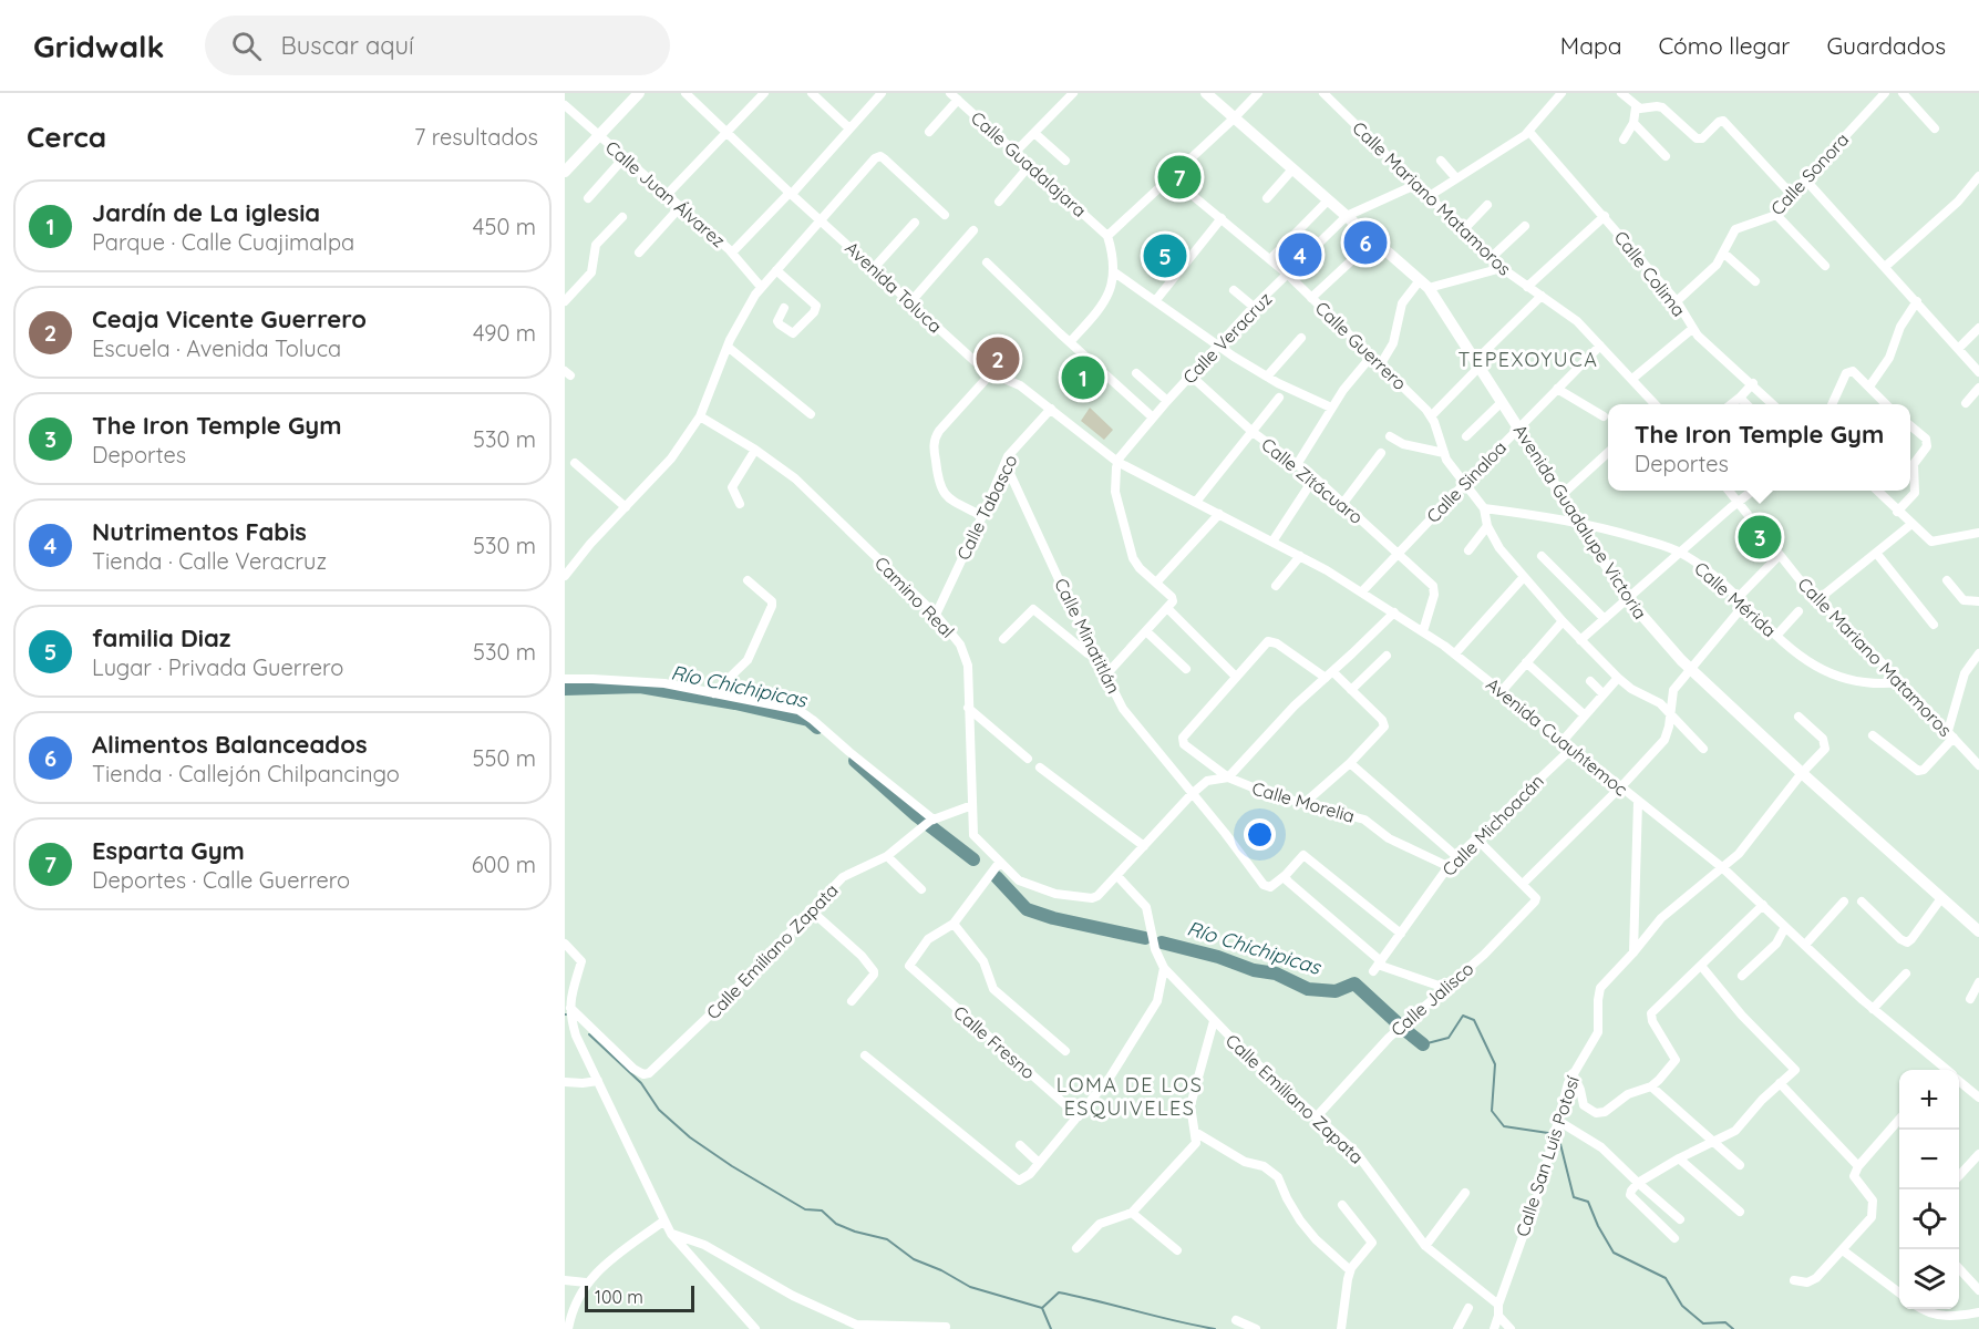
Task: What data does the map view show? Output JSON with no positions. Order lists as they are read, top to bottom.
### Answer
{
  "streets": {
    "main road": ["Avenida Guadalupe Victoria"],
    "street": [
      "Calle Guadalajara",
      "Calle Sonora",
      "Calle Juan Álvarez",
      "Calle Mariano Matamoros",
      "Calle Colima",
      "Avenida Toluca",
      "Calle Veracruz",
      "Calle Guerrero",
      "Calle Zitácuaro",
      "Calle Sinaloa",
      "Calle Tabasco",
      "Camino Real",
      "Calle Mérida",
      "Calle Minatitlán",
      "Avenida Cuauhtemoc",
      "Calle Morelia",
      "Calle Michoacán",
      "Calle Emiliano Zapata",
      "Calle Jalisco",
      "Calle Fresno",
      "Calle San Luis Potosí"
    ]
  },
  "crossings": [
    ["Calle Sonora", "Calle Colima"],
    ["Calle Mariano Matamoros", "Calle Veracruz"],
    ["Calle Mariano Matamoros", "Calle Sinaloa"],
    ["Calle Mariano Matamoros", "Calle Mérida"],
    ["Avenida Toluca", "Calle Veracruz"],
    ["Avenida Toluca", "Calle Tabasco"],
    ["Avenida Toluca", "Avenida Cuauhtemoc"],
    ["Calle Veracruz", "Calle Guerrero"],
    ["Calle Veracruz", "Calle Zitácuaro"],
    ["Calle Veracruz", "Avenida Guadalupe Victoria"],
    ["Calle Veracruz", "Avenida Cuauhtemoc"],
    ["Calle Guerrero", "Calle Sinaloa"],
    ["Calle Guerrero", "Calle Mérida"],
    ["Calle Zitácuaro", "Calle Sinaloa"],
    ["Calle Zitácuaro", "Avenida Cuauhtemoc"],
    ["Calle Sinaloa", "Avenida Guadalupe Victoria"],
    ["Calle Sinaloa", "Avenida Cuauhtemoc"],
    ["Calle Tabasco", "Camino Real"],
    ["Calle Tabasco", "Calle Minatitlán"],
    ["Avenida Guadalupe Victoria", "Calle Mérida"],
    ["Avenida Guadalupe Victoria", "Calle San Luis Potosí"],
    ["Camino Real", "Calle Minatitlán"],
    ["Camino Real", "Calle Morelia"],
    ["Camino Real", "Calle Emiliano Zapata"],
    ["Avenida Cuauhtemoc", "Calle Michoacán"],
    ["Avenida Cuauhtemoc", "Calle San Luis Potosí"],
    ["Calle Morelia", "Calle Michoacán"],
    ["Calle Emiliano Zapata", "Calle Jalisco"],
    ["Calle Emiliano Zapata", "Calle San Luis Potosí"]
  ],
  "districts": ["TEPEXOYUCA", "LOMA DE LOS ESQUIVELES"],
  "water": ["Río Chichipicas"],
  "scale_bar": "100 m",
  "page": {
    "header": "Gridwalk",
    "search": "Buscar aquí",
    "nav": ["Mapa", "Cómo llegar", "Guardados"],
    "heading": ["Cerca", "7 resultados"],
    "pins": [
      "7",
      "6",
      "4",
      "5",
      "2",
      "1",
      "3"
    ],
    "list": [
      {
        "mark": "1",
        "name": "Jardín de La iglesia",
        "note": "Parque · Calle Cuajimalpa",
        "value": "450 m"
      },
      {
        "mark": "2",
        "name": "Ceaja Vicente Guerrero",
        "note": "Escuela · Avenida Toluca",
        "value": "490 m"
      },
      {
        "mark": "3",
        "name": "The Iron Temple Gym",
        "note": "Deportes",
        "value": "530 m"
      },
      {
        "mark": "4",
        "name": "Nutrimentos Fabis",
        "note": "Tienda · Calle Veracruz",
        "value": "530 m"
      },
      {
        "mark": "5",
        "name": "familia Diaz",
        "note": "Lugar · Privada Guerrero",
        "value": "530 m"
      },
      {
        "mark": "6",
        "name": "Alimentos Balanceados",
        "note": "Tienda · Callejón Chilpancingo",
        "value": "550 m"
      },
      {
        "mark": "7",
        "name": "Esparta Gym",
        "note": "Deportes · Calle Guerrero",
        "value": "600 m"
      }
    ],
    "popup": ["The Iron Temple Gym", "Deportes"],
    "map_buttons": ["+", "−"],
    "scale": "100 m"
  }
}
